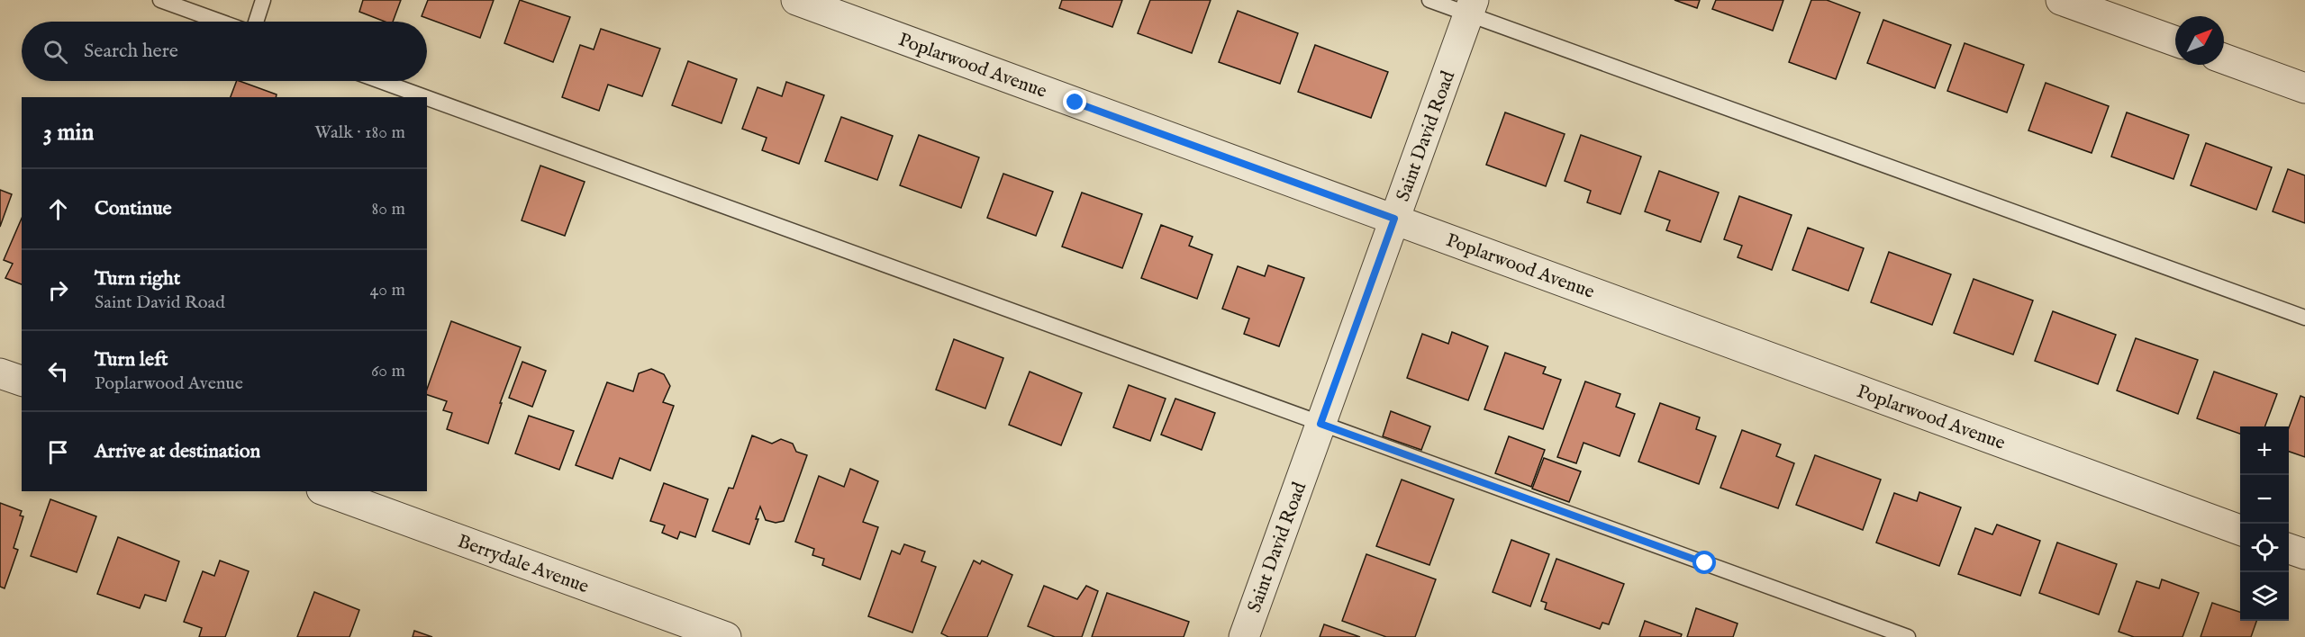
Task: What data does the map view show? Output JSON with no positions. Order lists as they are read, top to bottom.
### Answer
{
  "streets": {
    "street": ["Poplarwood Avenue", "Saint David Road", "Berrydale Avenue"]
  },
  "crossings": [
    ["Poplarwood Avenue", "Saint David Road"]
  ],
  "north": "top right",
  "page": {
    "search": "Search here",
    "heading": ["3 min", "Walk · 180 m"],
    "list": [
      ["Continue", "80 m"],
      ["Turn right", "Saint David Road", "40 m"],
      ["Turn left", "Poplarwood Avenue", "60 m"],
      "Arrive at destination"
    ],
    "map_buttons": ["+", "−"]
  }
}
